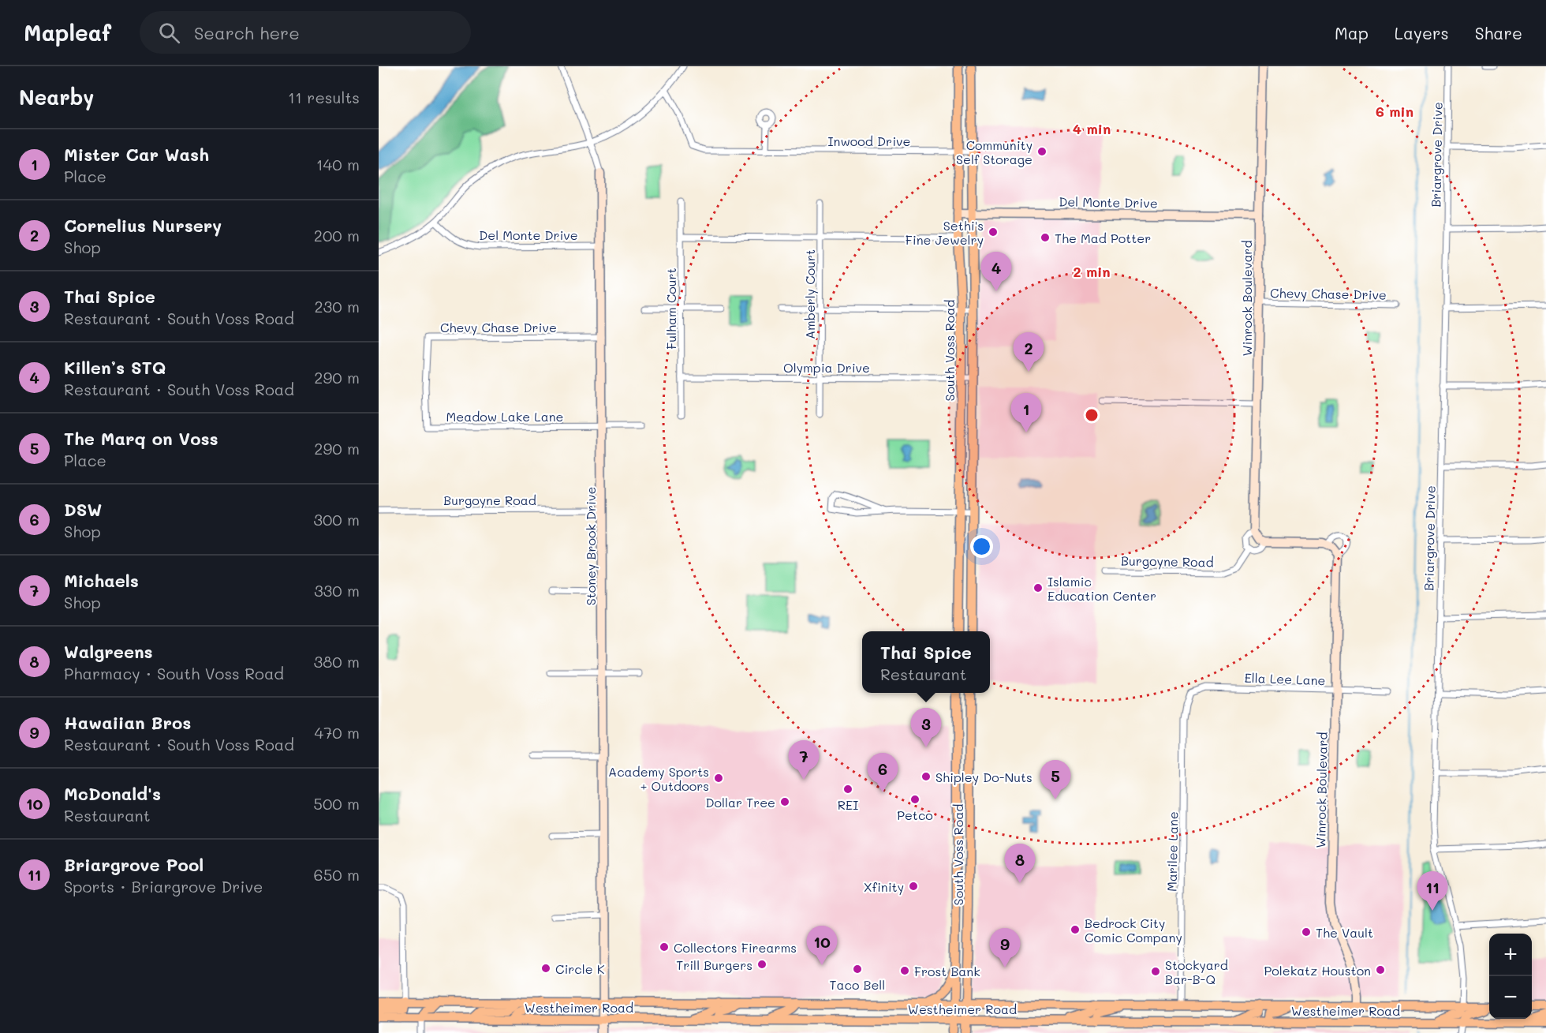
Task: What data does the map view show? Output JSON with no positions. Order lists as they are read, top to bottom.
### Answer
{
  "streets": {
    "main road": ["South Voss Road", "Westheimer Road"],
    "street": [
      "Inwood Drive",
      "Briargrove Drive",
      "Del Monte Drive",
      "Chevy Chase Drive",
      "Amberly Court",
      "Winrock Boulevard",
      "Fulham Court",
      "Olympia Drive",
      "Meadow Lake Lane",
      "Burgoyne Road",
      "Stoney Brook Drive",
      "Ella Lee Lane",
      "Marilee Lane"
    ]
  },
  "crossings": [
    ["Inwood Drive", "South Voss Road"],
    ["Briargrove Drive", "Westheimer Road"],
    ["Del Monte Drive", "Winrock Boulevard"],
    ["Del Monte Drive", "South Voss Road"],
    ["Del Monte Drive", "Stoney Brook Drive"],
    ["Chevy Chase Drive", "Winrock Boulevard"],
    ["Chevy Chase Drive", "Meadow Lake Lane"],
    ["Chevy Chase Drive", "Stoney Brook Drive"],
    ["Amberly Court", "Olympia Drive"],
    ["Winrock Boulevard", "Burgoyne Road"],
    ["Winrock Boulevard", "Ella Lee Lane"],
    ["Winrock Boulevard", "Westheimer Road"],
    ["Fulham Court", "Olympia Drive"],
    ["South Voss Road", "Olympia Drive"],
    ["South Voss Road", "Westheimer Road"],
    ["Meadow Lake Lane", "Stoney Brook Drive"],
    ["Burgoyne Road", "Stoney Brook Drive"],
    ["Stoney Brook Drive", "Westheimer Road"],
    ["Ella Lee Lane", "Marilee Lane"],
    ["Marilee Lane", "Westheimer Road"]
  ],
  "places": [
    "Community Self Storage",
    "Sethi's Fine Jewelry",
    "The Mad Potter",
    "Islamic Education Center",
    "Shipley Do-Nuts",
    "Academy Sports + Outdoors",
    "REI",
    "Petco",
    "Dollar Tree",
    "Xfinity",
    "Bedrock City Comic Company",
    "The Vault",
    "Collectors Firearms",
    "Trill Burgers",
    "Circle K",
    "Taco Bell",
    "Polekatz Houston",
    "Frost Bank",
    "Stockyard Bar-B-Q"
  ],
  "page": {
    "header": "Mapleaf",
    "search": "Search here",
    "nav": ["Map", "Layers", "Share"],
    "heading": ["Nearby", "11 results"],
    "list": [
      {
        "mark": "1",
        "name": "Mister Car Wash",
        "note": "Place",
        "value": "140 m"
      },
      {
        "mark": "2",
        "name": "Cornelius Nursery",
        "note": "Shop",
        "value": "200 m"
      },
      {
        "mark": "3",
        "name": "Thai Spice",
        "note": "Restaurant · South Voss Road",
        "value": "230 m"
      },
      {
        "mark": "4",
        "name": "Killen’s STQ",
        "note": "Restaurant · South Voss Road",
        "value": "290 m"
      },
      {
        "mark": "5",
        "name": "The Marq on Voss",
        "note": "Place",
        "value": "290 m"
      },
      {
        "mark": "6",
        "name": "DSW",
        "note": "Shop",
        "value": "300 m"
      },
      {
        "mark": "7",
        "name": "Michaels",
        "note": "Shop",
        "value": "330 m"
      },
      {
        "mark": "8",
        "name": "Walgreens",
        "note": "Pharmacy · South Voss Road",
        "value": "380 m"
      },
      {
        "mark": "9",
        "name": "Hawaiian Bros",
        "note": "Restaurant · South Voss Road",
        "value": "470 m"
      },
      {
        "mark": "10",
        "name": "McDonald's",
        "note": "Restaurant",
        "value": "500 m"
      },
      {
        "mark": "11",
        "name": "Briargrove Pool",
        "note": "Sports · Briargrove Drive",
        "value": "650 m"
      }
    ],
    "pins": [
      "4",
      "2",
      "1",
      "3",
      "7",
      "6",
      "5",
      "8",
      "11",
      "10",
      "9"
    ],
    "popup": ["Thai Spice", "Restaurant"],
    "map_buttons": ["+", "−"]
  },
  "rings": ["6 min", "4 min", "2 min"]
}
